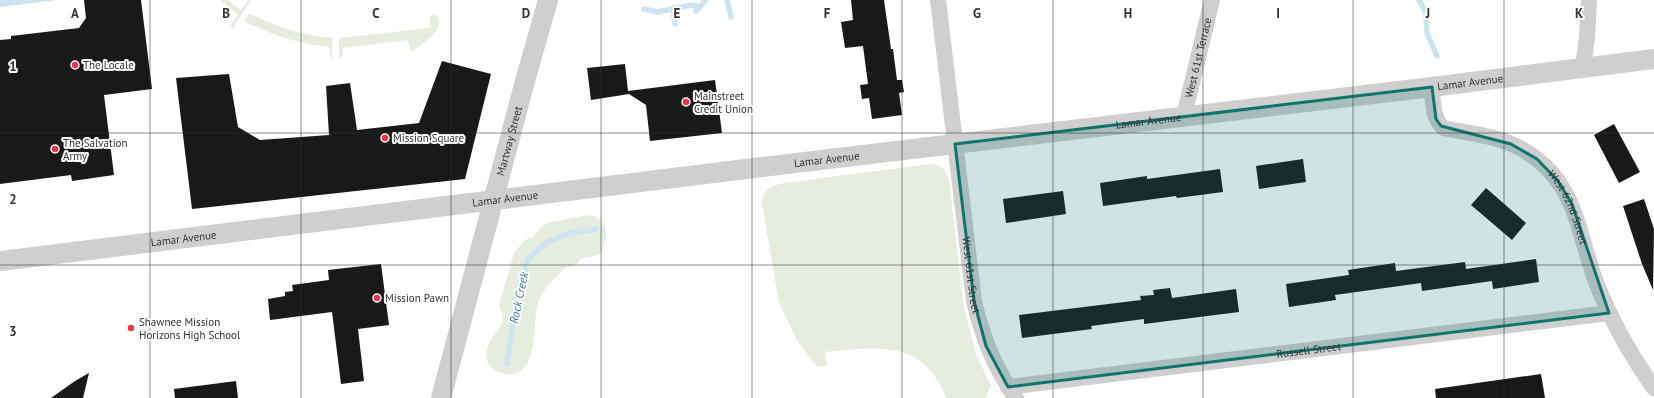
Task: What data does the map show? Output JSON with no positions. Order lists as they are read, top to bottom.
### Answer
{
  "streets": {
    "street": [
      "West 61st Terrace",
      "Lamar Avenue",
      "Martway Street",
      "West 62nd Street",
      "West 61st Street",
      "Russell Street"
    ]
  },
  "crossings": [
    ["West 61st Terrace", "Lamar Avenue"],
    ["Lamar Avenue", "Martway Street"],
    ["Lamar Avenue", "West 62nd Street"],
    ["Lamar Avenue", "West 61st Street"],
    ["West 62nd Street", "Russell Street"],
    ["West 61st Street", "Russell Street"]
  ],
  "water": ["Rock Creek"],
  "places": [
    "The Locale",
    "Mainstreet Credit Union",
    "Mission Square",
    "The Salvation Army",
    "Mission Pawn",
    "Shawnee Mission Horizons High School"
  ],
  "grid": {
    "columns": [
      "A",
      "B",
      "C",
      "D",
      "E",
      "F",
      "G",
      "H",
      "I",
      "J",
      "K"
    ],
    "rows": ["1", "2", "3"]
  }
}
